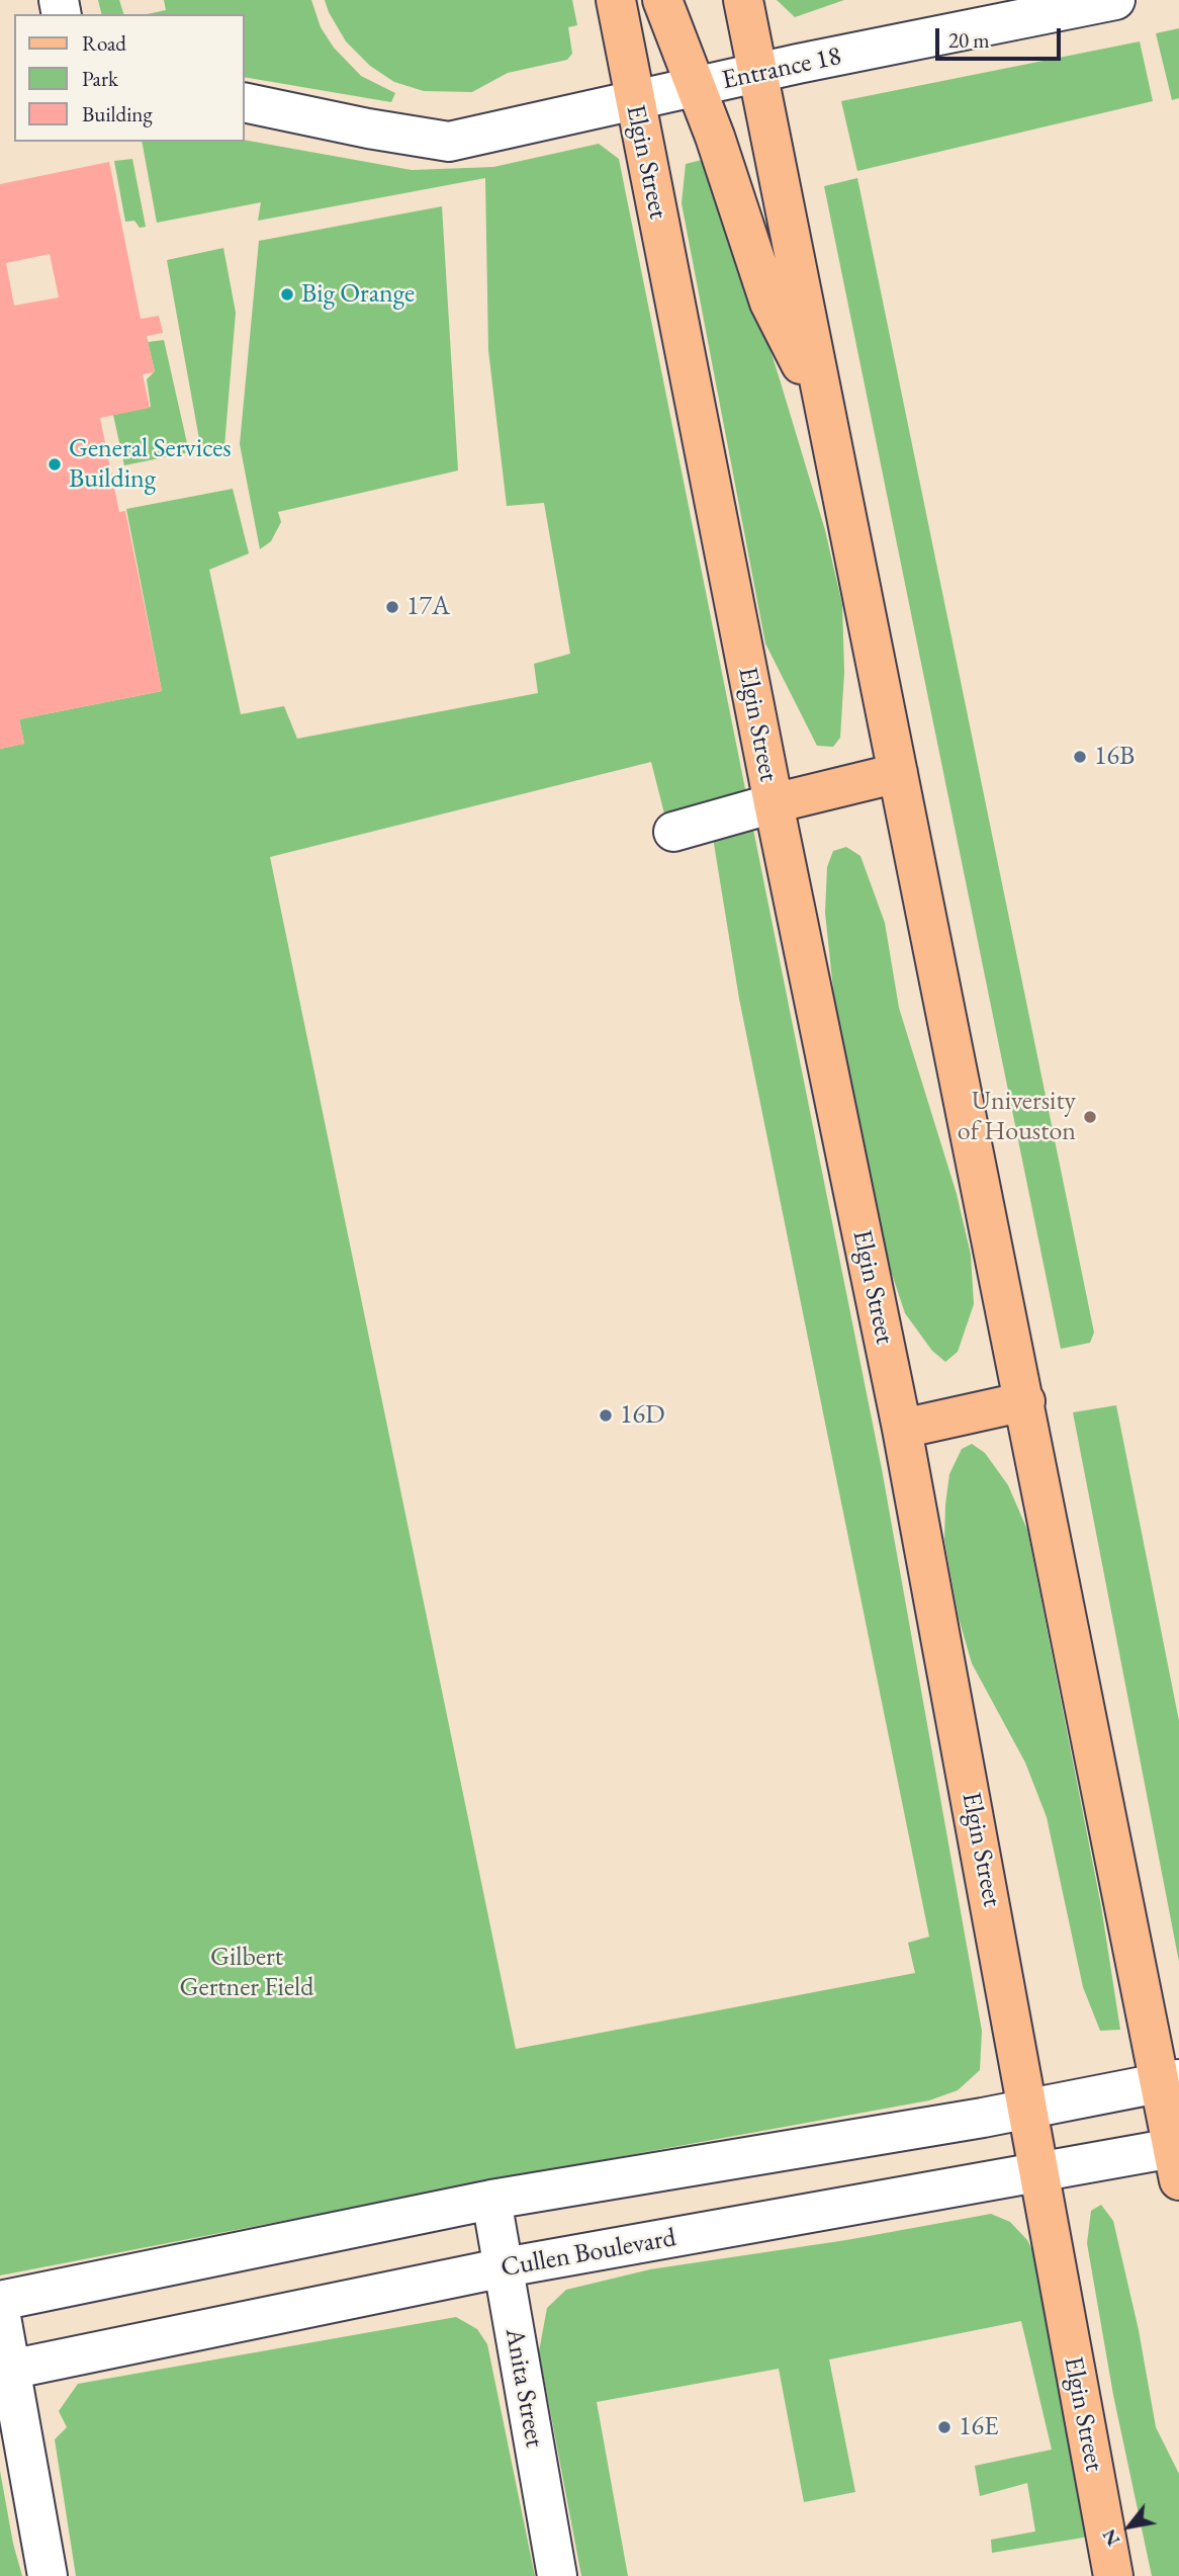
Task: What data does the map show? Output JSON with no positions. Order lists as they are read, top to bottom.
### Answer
{
  "streets": {
    "main road": ["Elgin Street"],
    "street": ["Entrance 18", "Cullen Boulevard", "Anita Street"]
  },
  "crossings": [
    ["Entrance 18", "Elgin Street"],
    ["Elgin Street", "Cullen Boulevard"],
    ["Cullen Boulevard", "Anita Street"]
  ],
  "parks": ["Gilbert Gertner Field"],
  "places": [
    "Big Orange",
    "General Services Building",
    "17A",
    "16B",
    "University of Houston",
    "16D",
    "16E"
  ],
  "legend": ["Road", "Park", "Building"],
  "scale_bar": "20 m",
  "north": "bottom left"
}
